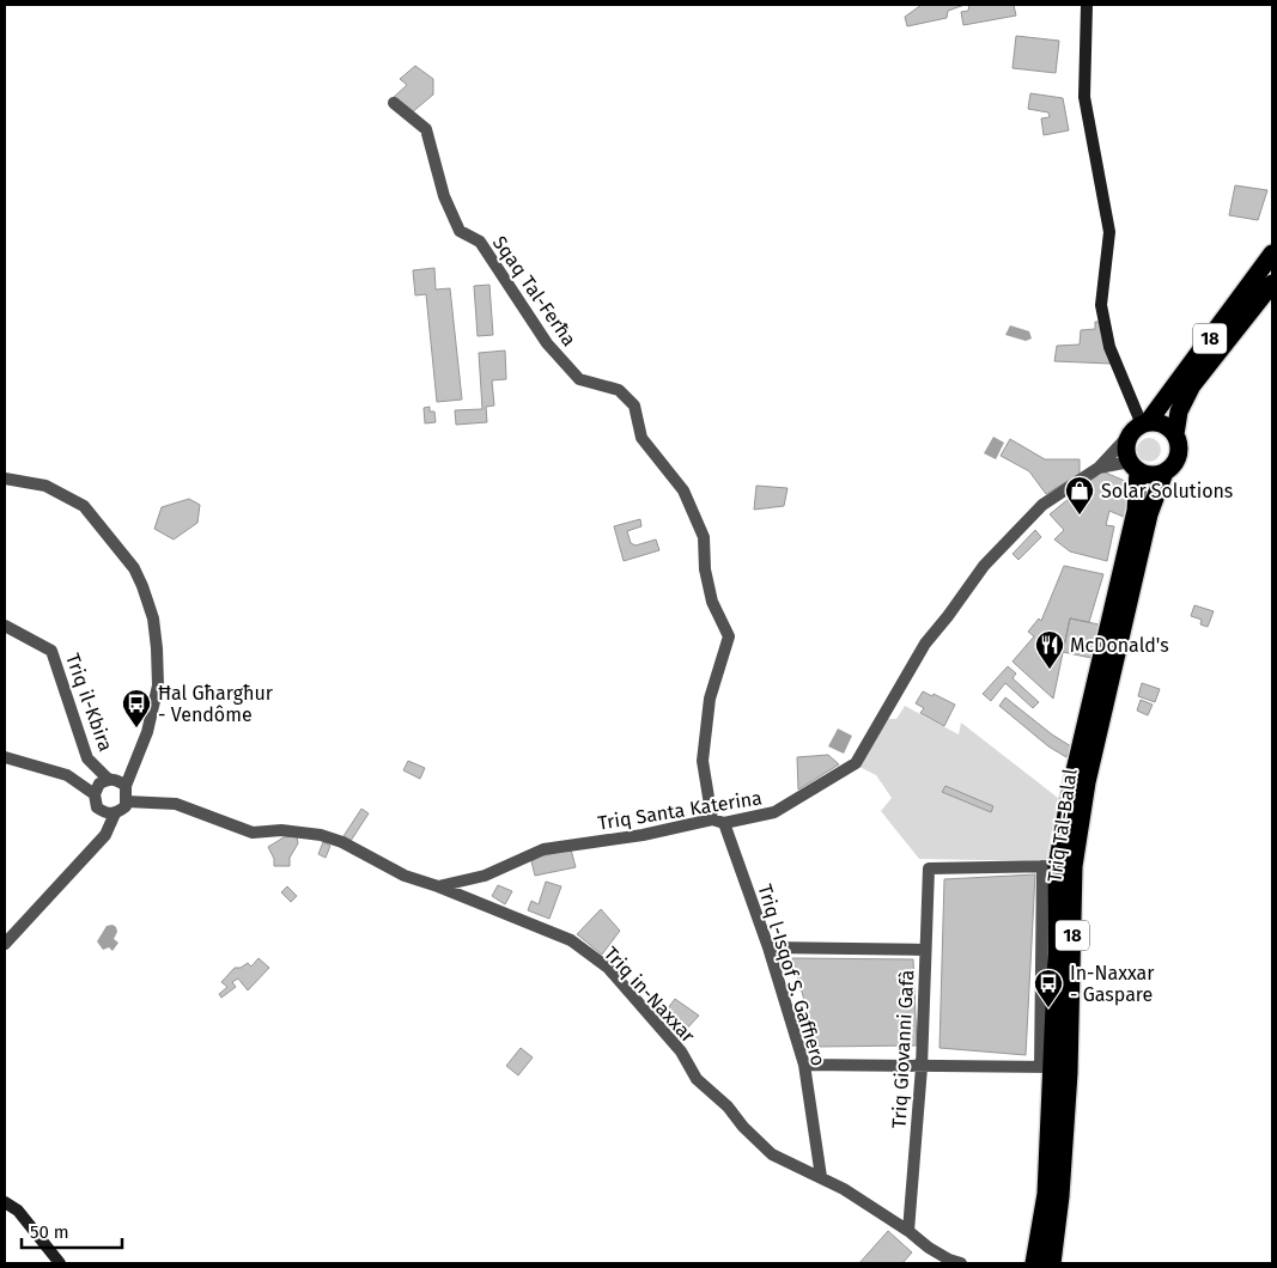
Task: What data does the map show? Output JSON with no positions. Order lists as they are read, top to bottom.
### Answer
{
  "streets": {
    "highway": ["18", "Triq Tal-Balal"],
    "street": [
      "Sqaq Tal-Ferħa",
      "Triq il-Kbira",
      "Triq Santa Katerina",
      "Triq l-Isqof S. Gaffiero",
      "Triq in-Naxxar",
      "Triq Giovanni Gafà"
    ]
  },
  "crossings": [
    ["Sqaq Tal-Ferħa", "Triq Santa Katerina"],
    ["Sqaq Tal-Ferħa", "Triq l-Isqof S. Gaffiero"],
    ["18", "Triq Santa Katerina"],
    ["18", "Triq Tal-Balal"],
    ["Triq il-Kbira", "Triq in-Naxxar"],
    ["Triq Santa Katerina", "Triq Tal-Balal"],
    ["Triq Santa Katerina", "Triq l-Isqof S. Gaffiero"],
    ["Triq Santa Katerina", "Triq in-Naxxar"],
    ["Triq Tal-Balal", "Triq Giovanni Gafà"],
    ["Triq l-Isqof S. Gaffiero", "Triq in-Naxxar"],
    ["Triq in-Naxxar", "Triq Giovanni Gafà"]
  ],
  "places": {
    "shop": ["Solar Solutions"],
    "restaurant": ["McDonald's"],
    "bus stop": ["Ħal Għargħur - Vendôme", "In-Naxxar - Gaspare"]
  },
  "scale_bar": "50 m"
}
